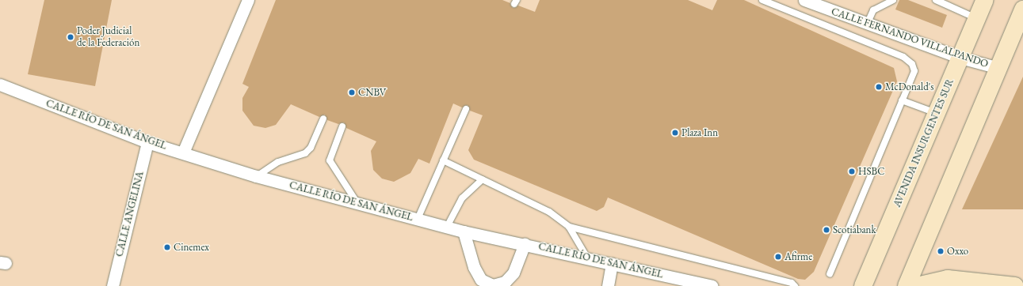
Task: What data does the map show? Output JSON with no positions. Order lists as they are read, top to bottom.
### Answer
{
  "streets": {
    "main road": ["AVENIDA INSURGENTES SUR"],
    "street": ["CALLE FERNANDO VILLALPANDO", "CALLE RÍO DE SAN ÁNGEL", "CALLE ANGELINA"]
  },
  "crossings": [
    ["CALLE FERNANDO VILLALPANDO", "AVENIDA INSURGENTES SUR"],
    ["CALLE RÍO DE SAN ÁNGEL", "CALLE ANGELINA"]
  ],
  "places": [
    "Poder Judicial de la Federación",
    "McDonald's",
    "CNBV",
    "Plaza Inn",
    "HSBC",
    "Scotiabank",
    "Cinemex",
    "Oxxo",
    "Afirme"
  ]
}
